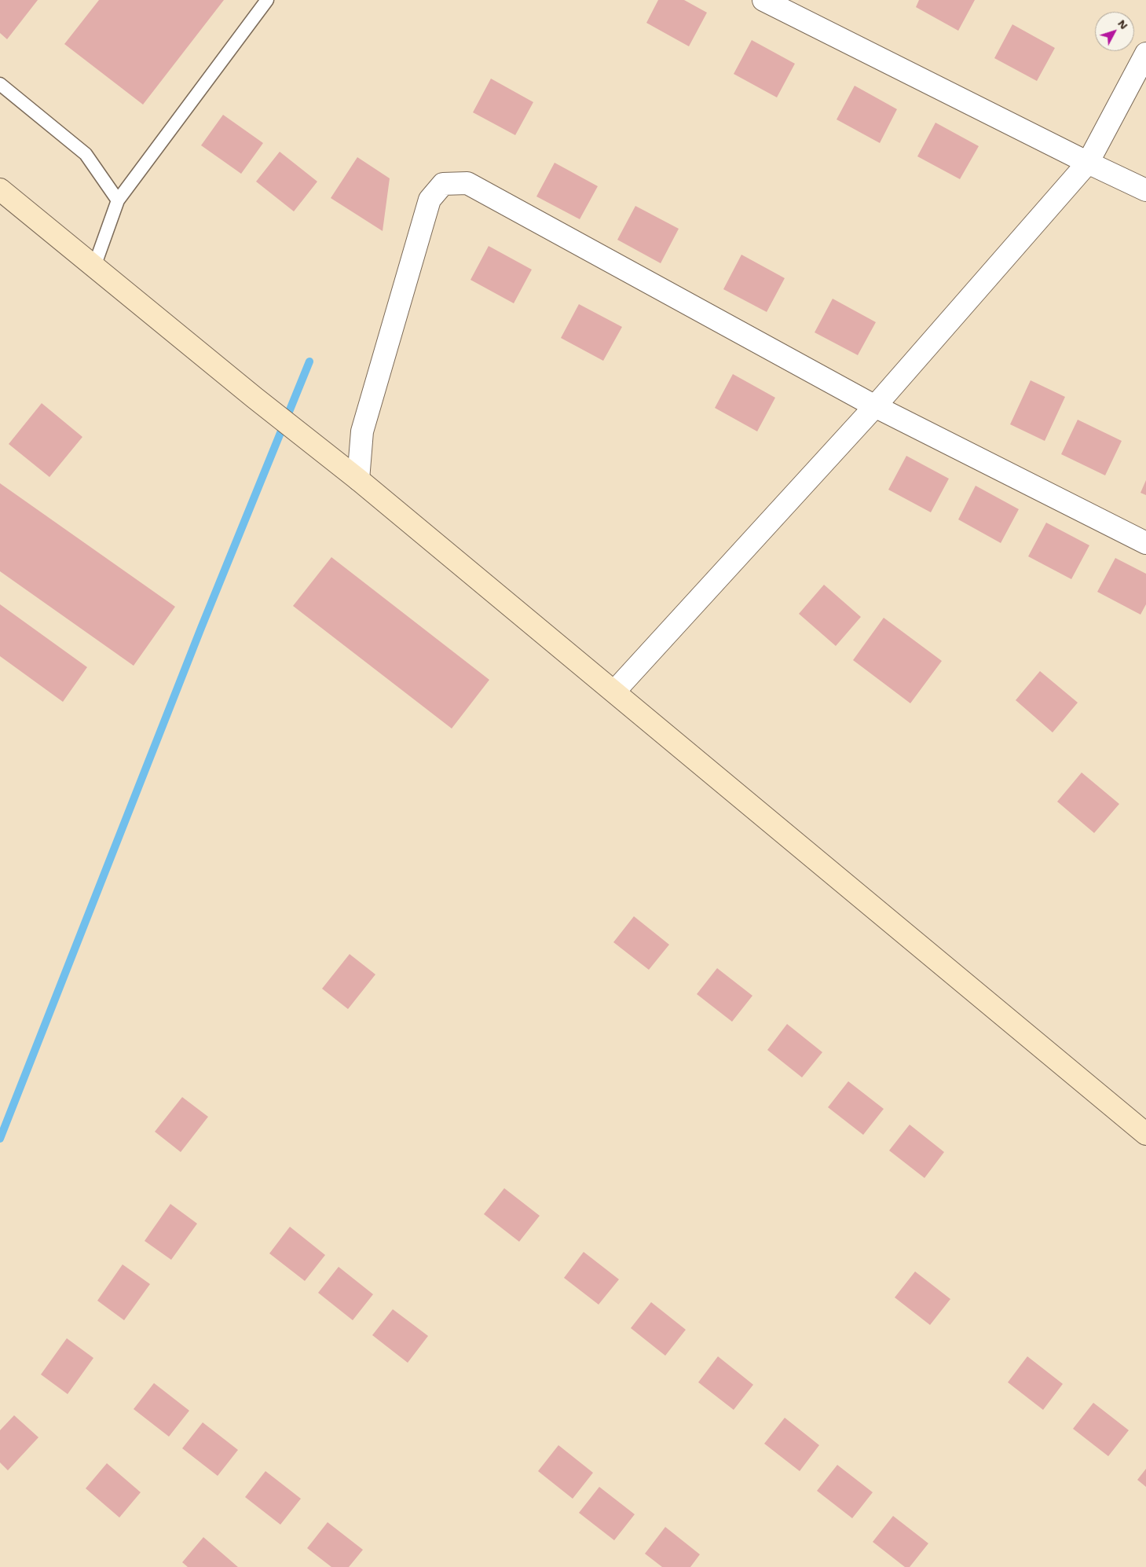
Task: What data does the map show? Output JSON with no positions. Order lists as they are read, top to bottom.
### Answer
{
  "north": "top right"
}
